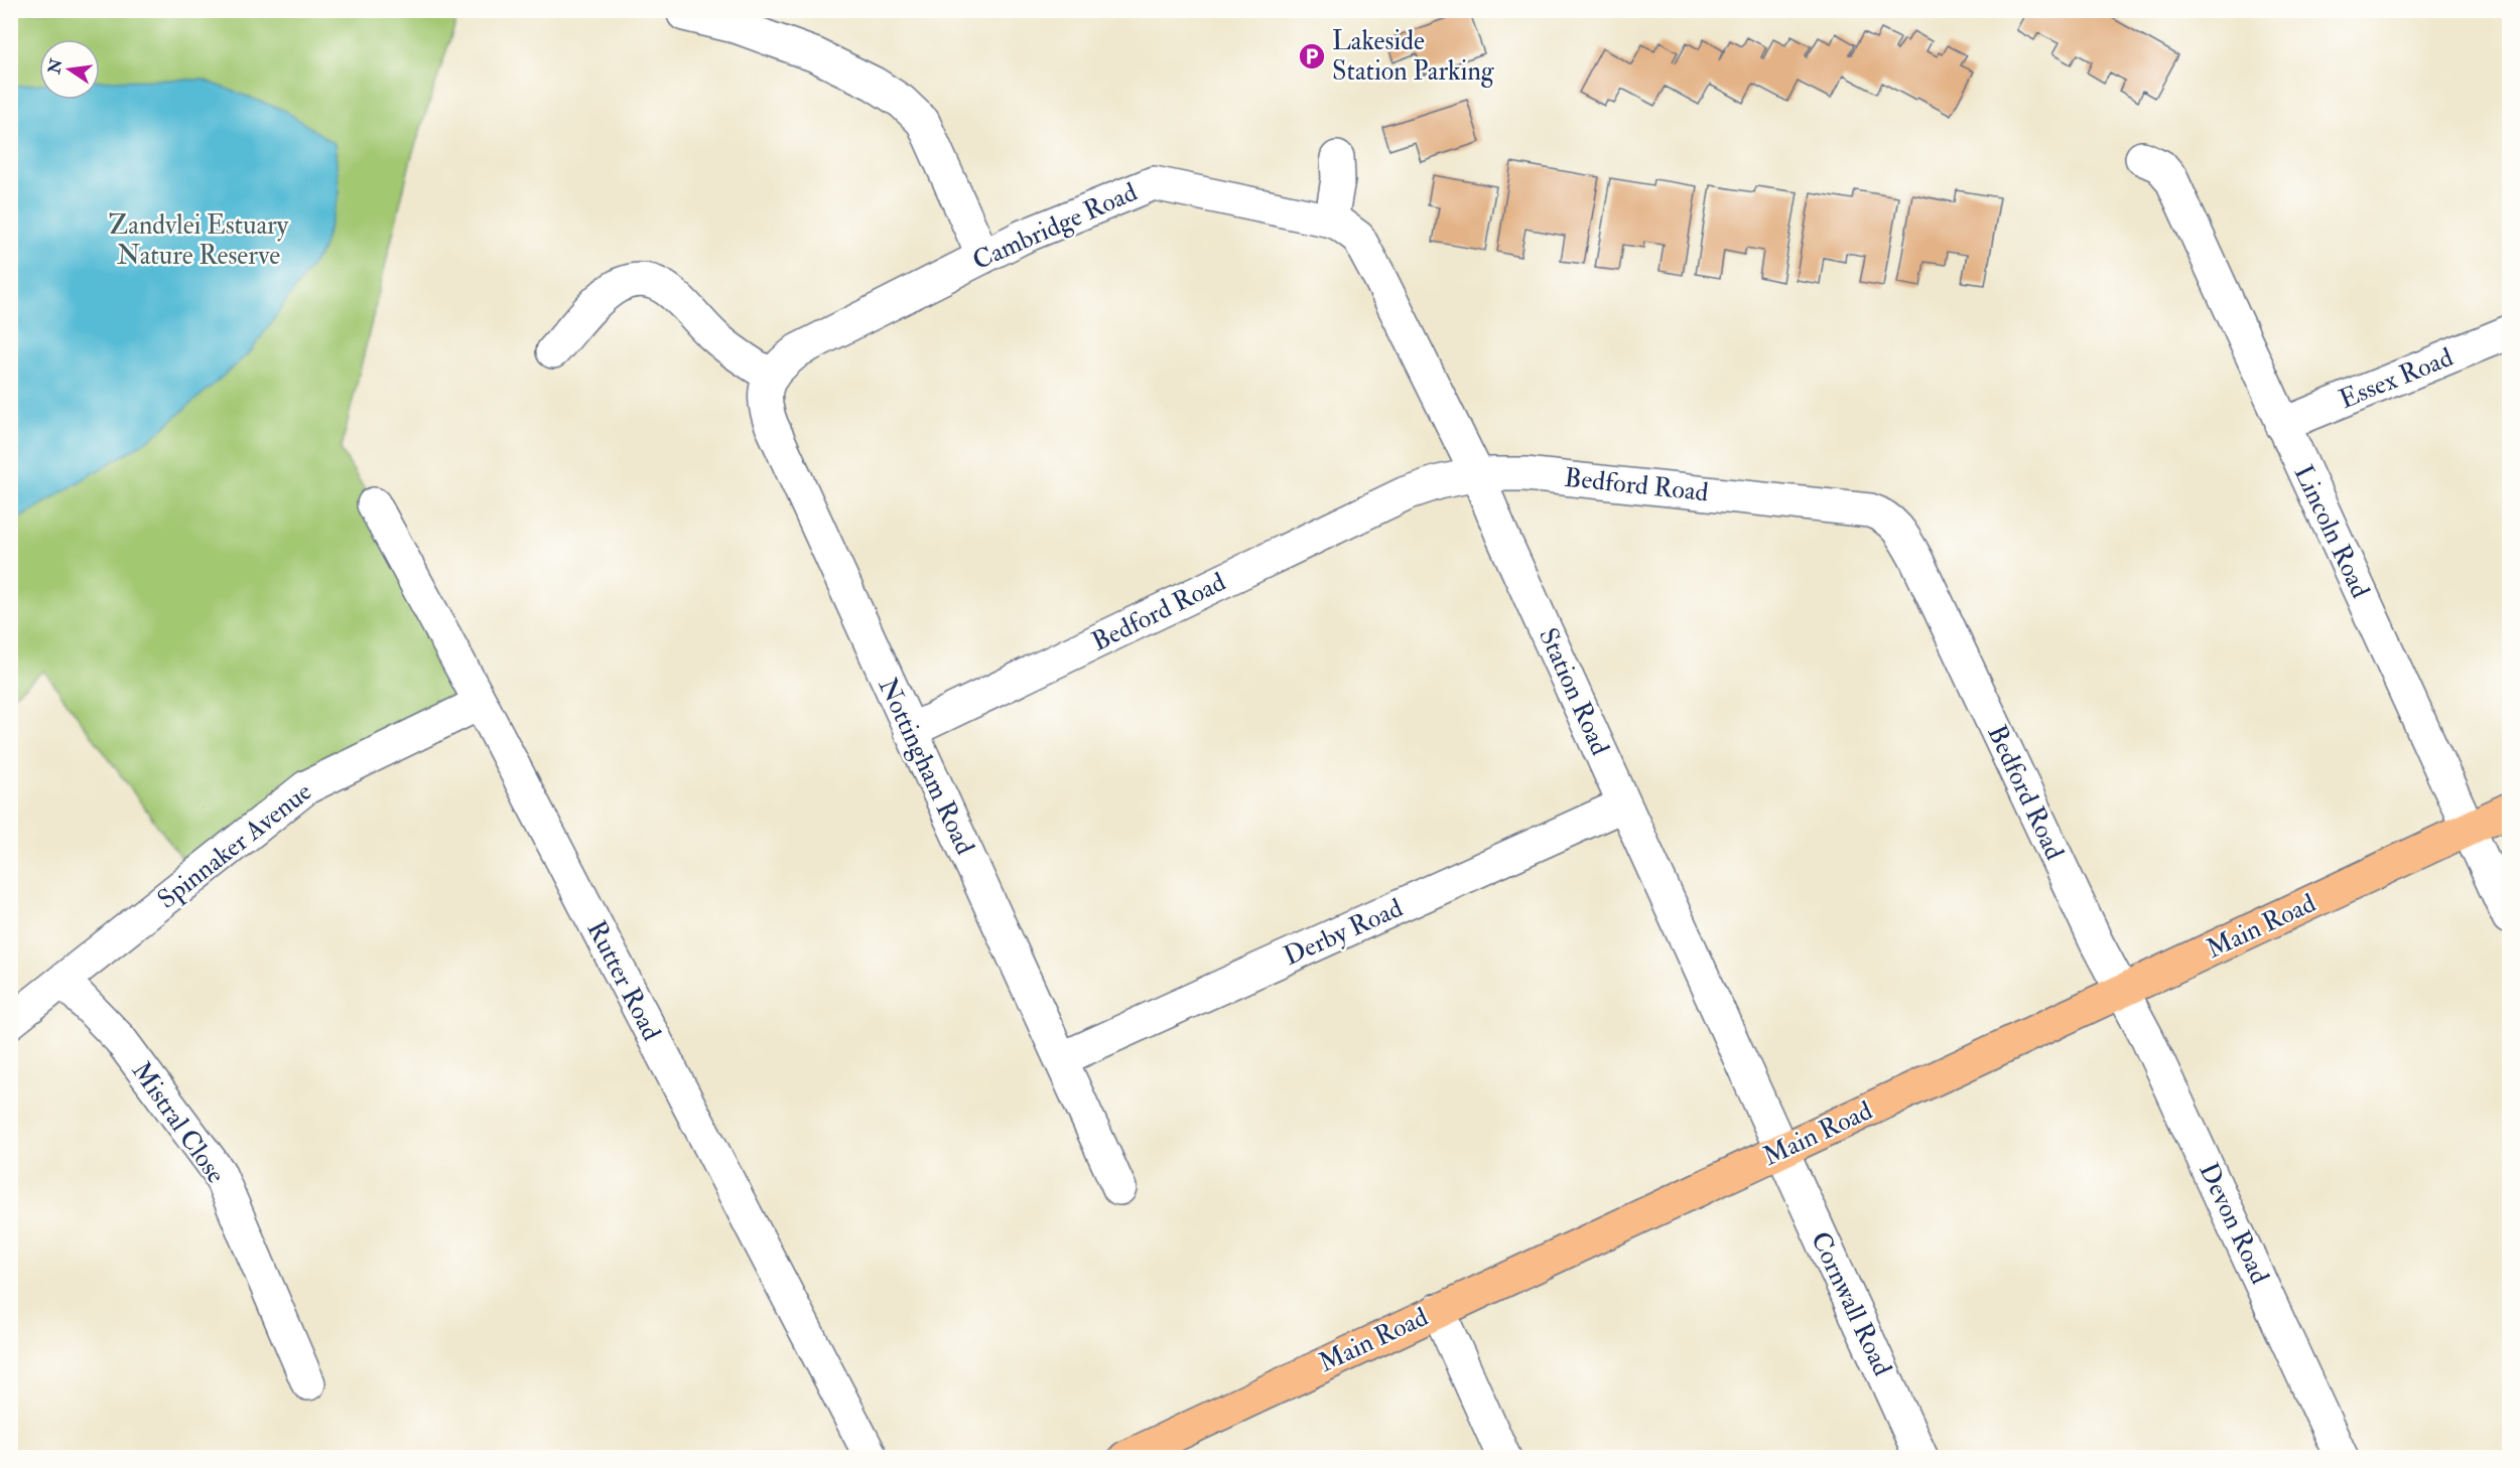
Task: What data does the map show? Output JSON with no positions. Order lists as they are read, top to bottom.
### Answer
{
  "streets": {
    "main road": ["Main Road"],
    "street": [
      "Cambridge Road",
      "Essex Road",
      "Bedford Road",
      "Lincoln Road",
      "Station Road",
      "Nottingham Road",
      "Spinnaker Avenue",
      "Derby Road",
      "Rutter Road",
      "Mistral Close",
      "Devon Road",
      "Cornwall Road"
    ]
  },
  "crossings": [
    ["Cambridge Road", "Station Road"],
    ["Cambridge Road", "Nottingham Road"],
    ["Essex Road", "Lincoln Road"],
    ["Bedford Road", "Station Road"],
    ["Bedford Road", "Nottingham Road"],
    ["Bedford Road", "Main Road"],
    ["Bedford Road", "Devon Road"],
    ["Lincoln Road", "Main Road"],
    ["Station Road", "Main Road"],
    ["Station Road", "Derby Road"],
    ["Station Road", "Cornwall Road"],
    ["Nottingham Road", "Derby Road"],
    ["Spinnaker Avenue", "Rutter Road"],
    ["Spinnaker Avenue", "Mistral Close"],
    ["Main Road", "Devon Road"],
    ["Main Road", "Cornwall Road"]
  ],
  "parks": ["Zandvlei Estuary Nature Reserve"],
  "places": {
    "parking": ["Lakeside Station Parking"]
  },
  "north": "left"
}
